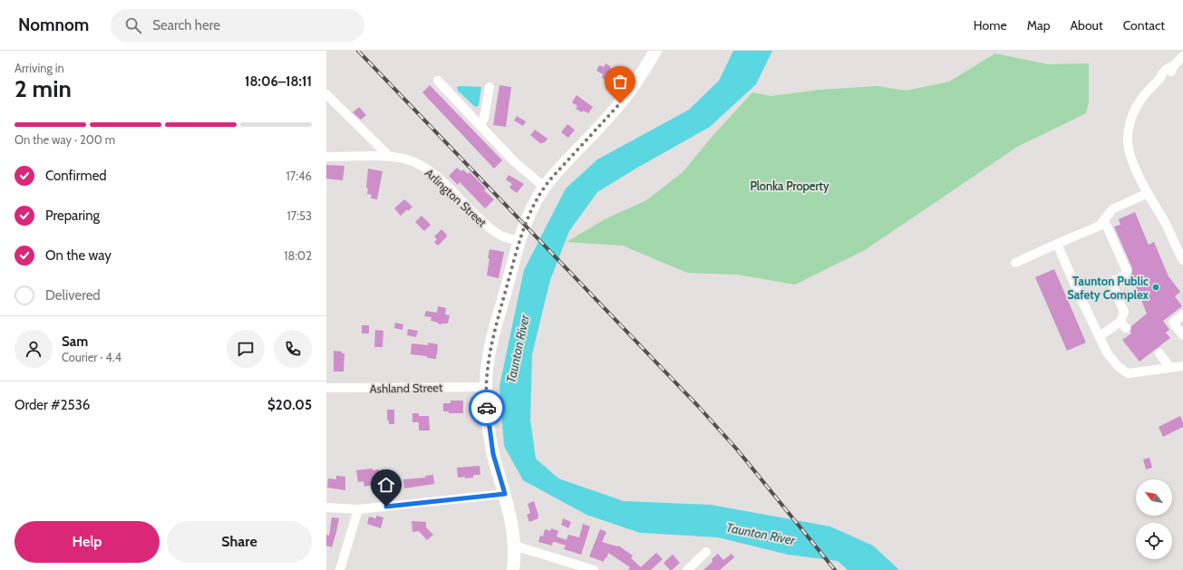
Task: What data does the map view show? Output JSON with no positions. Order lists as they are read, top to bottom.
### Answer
{
  "streets": {
    "street": ["Arlington Street", "Ashland Street"]
  },
  "water": ["Taunton River"],
  "parks": ["Plonka Property"],
  "places": ["Taunton Public Safety Complex"],
  "north": "top left",
  "page": {
    "header": "Nomnom",
    "search": "Search here",
    "nav": [
      "Home",
      "Map",
      "About",
      "Contact"
    ],
    "heading": ["2 min", "Arriving in", "18:06–18:11"],
    "panel": [
      "Sam",
      "Courier · 4.4",
      "Order #2536",
      "$20.05"
    ],
    "bar": "On the way · 200 m",
    "list": [
      ["Confirmed", "17:46"],
      ["Preparing", "17:53"],
      ["On the way", "18:02"],
      "Delivered"
    ],
    "buttons": ["Help", "Share"]
  }
}
